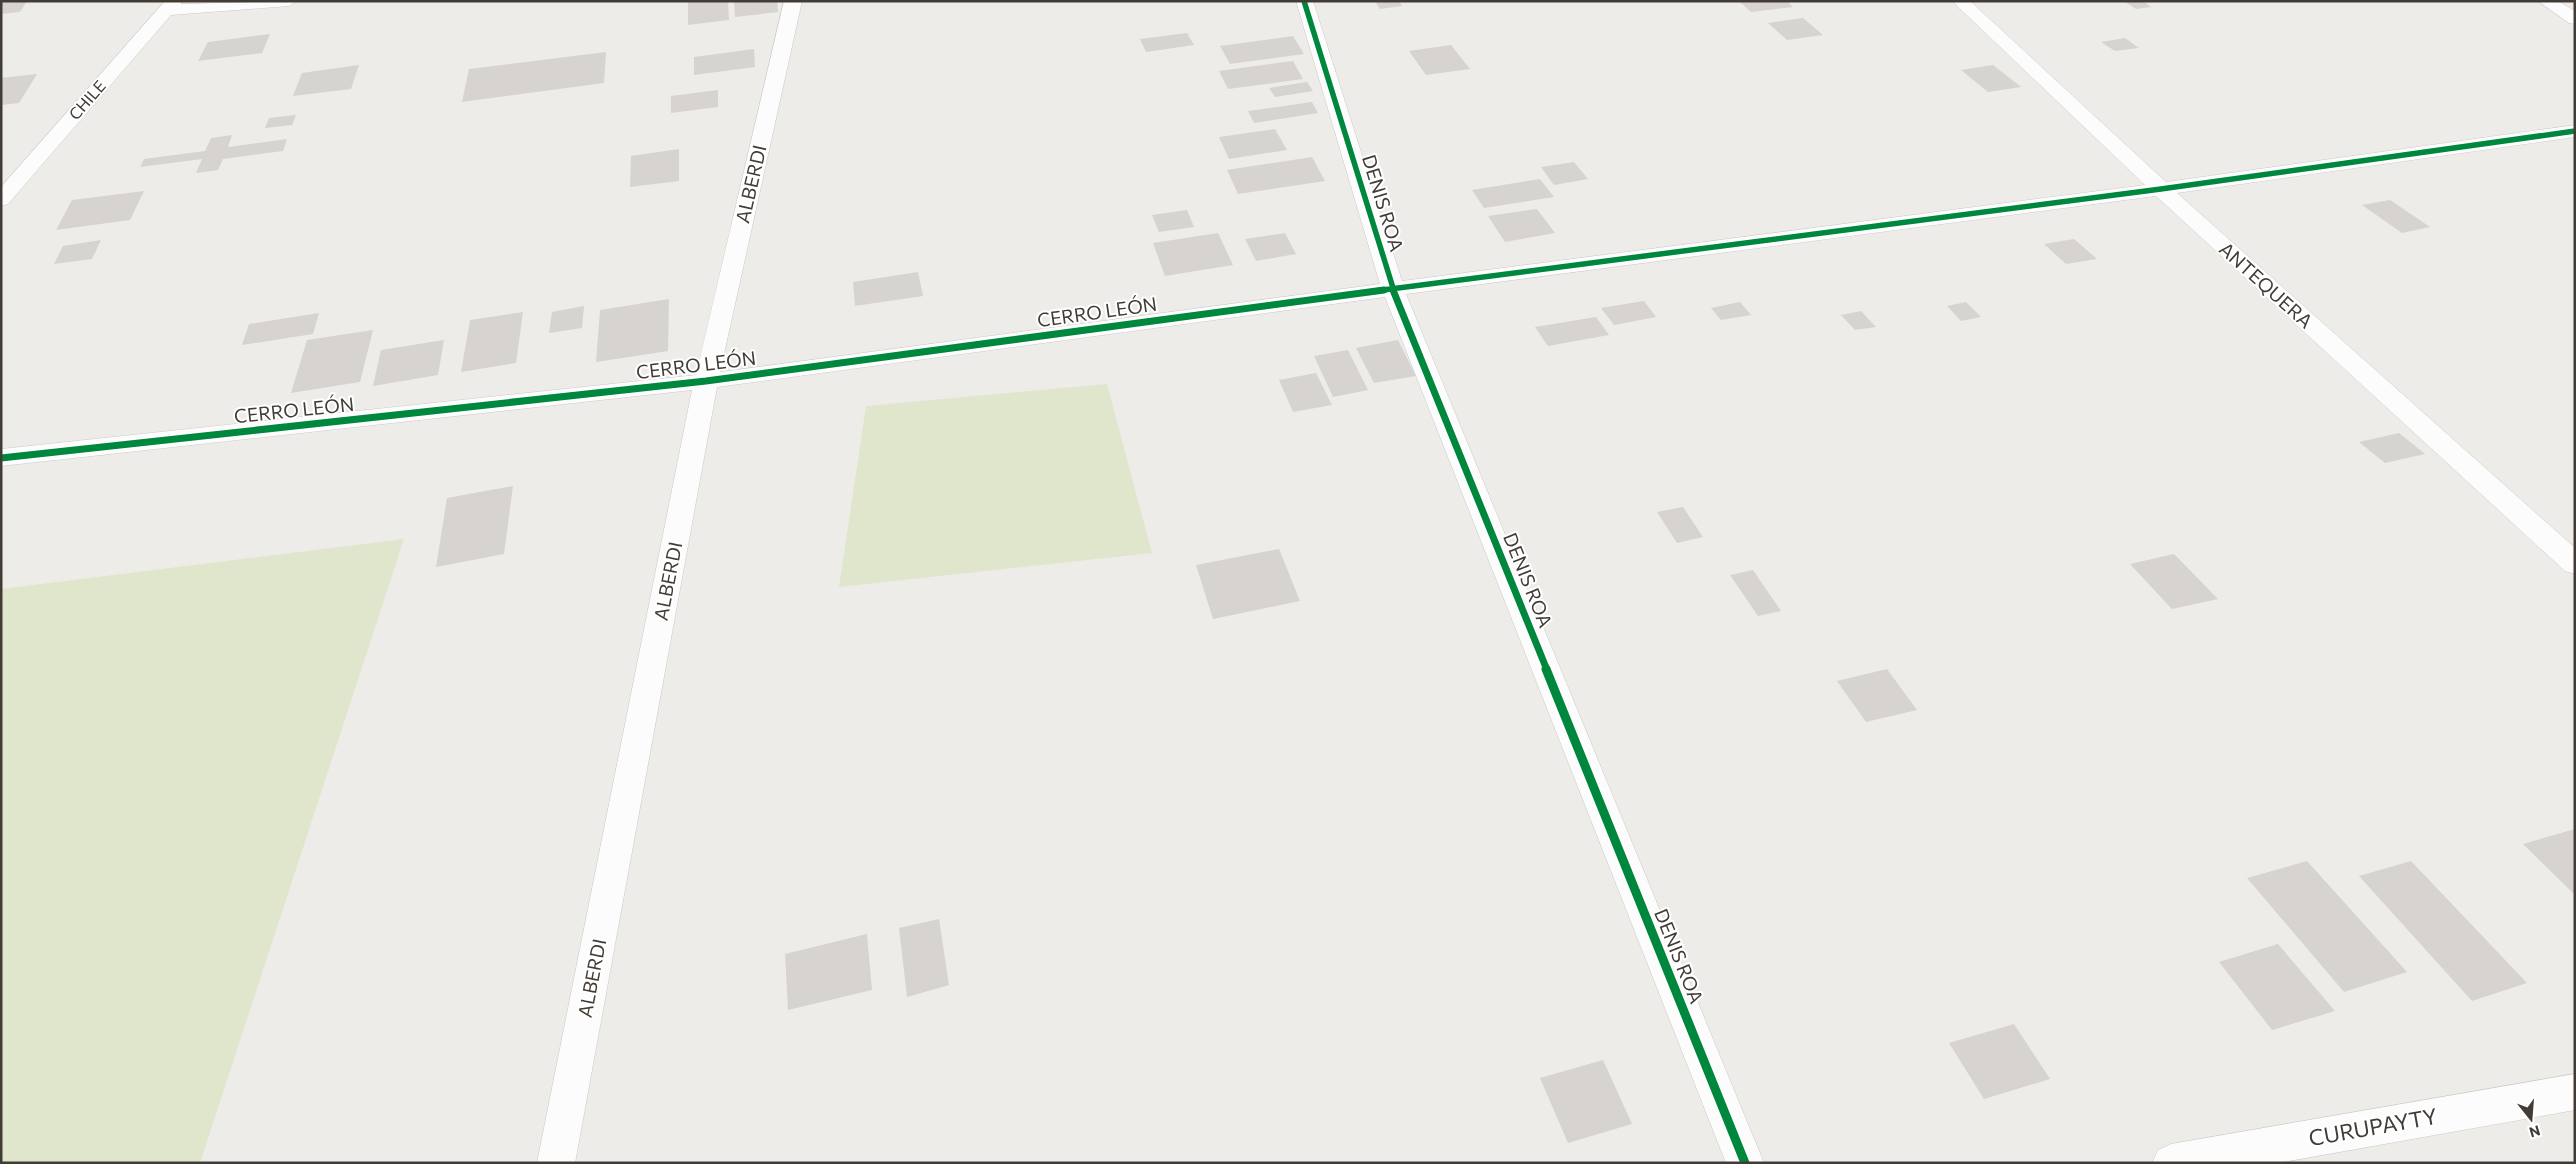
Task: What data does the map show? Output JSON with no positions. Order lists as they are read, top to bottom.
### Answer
{
  "streets": {
    "street": [
      "CHILE",
      "ALBERDI",
      "DENIS ROA",
      "ANTEQUERA",
      "CERRO LEÓN",
      "CURUPAYTY"
    ]
  },
  "crossings": [
    ["ALBERDI", "CERRO LEÓN"],
    ["DENIS ROA", "CERRO LEÓN"],
    ["ANTEQUERA", "CERRO LEÓN"]
  ],
  "north": "bottom"
}
